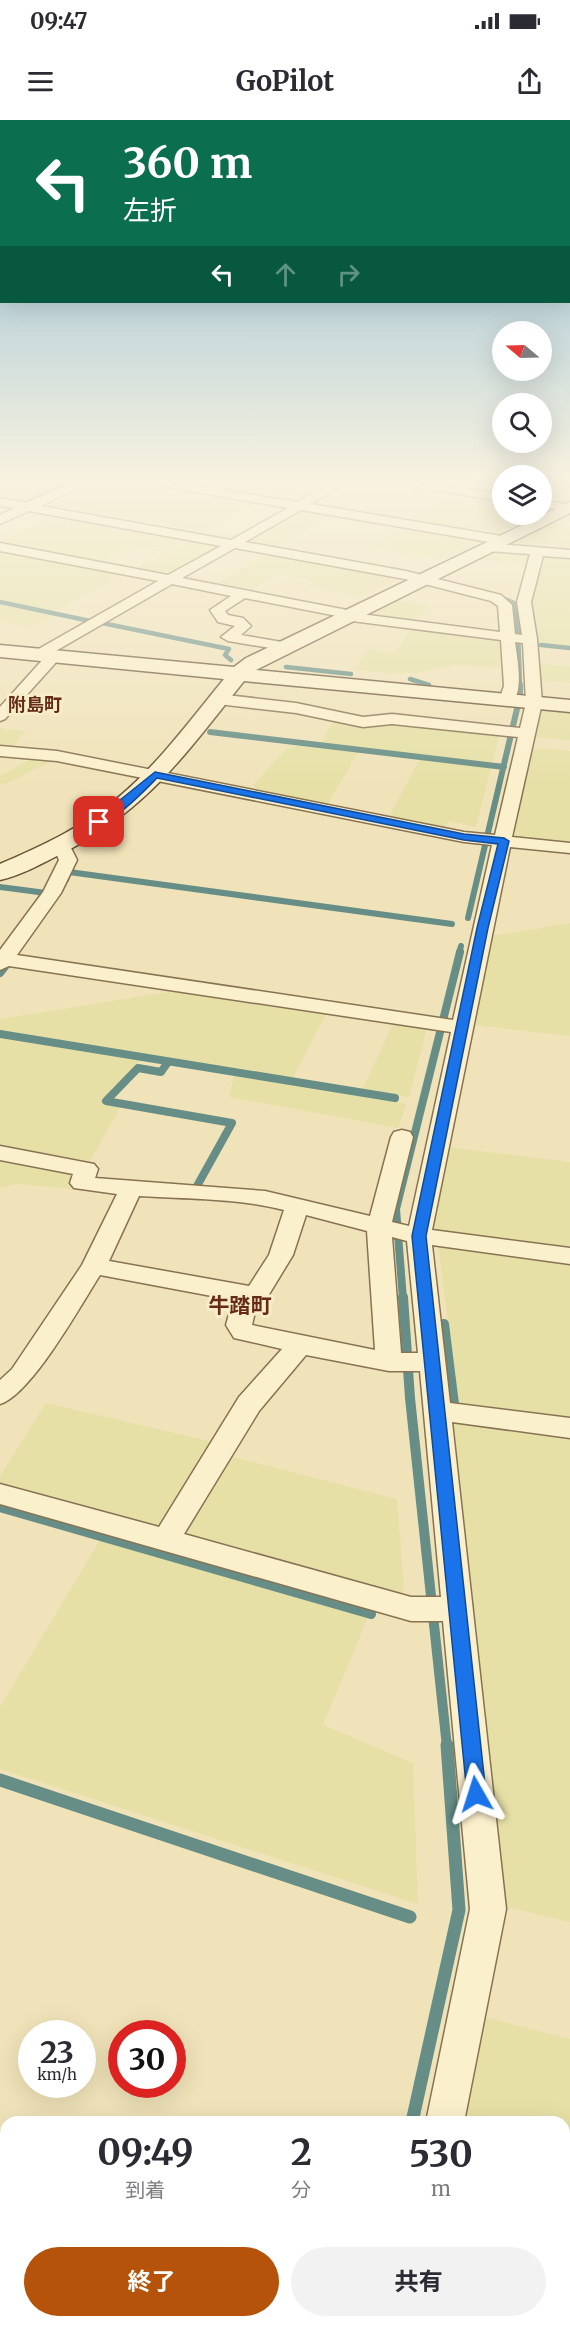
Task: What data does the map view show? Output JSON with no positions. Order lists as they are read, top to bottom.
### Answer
{
  "districts": ["附島町", "牛踏町"],
  "north": "left",
  "page": {
    "status": "09:47",
    "header": "GoPilot",
    "turn": ["360 m", "左折"],
    "speed": "23 km/h",
    "limit": "30",
    "eta": [
      "09:49",
      "到着",
      "2",
      "分",
      "530",
      "m"
    ],
    "buttons": ["終了", "共有"]
  }
}
